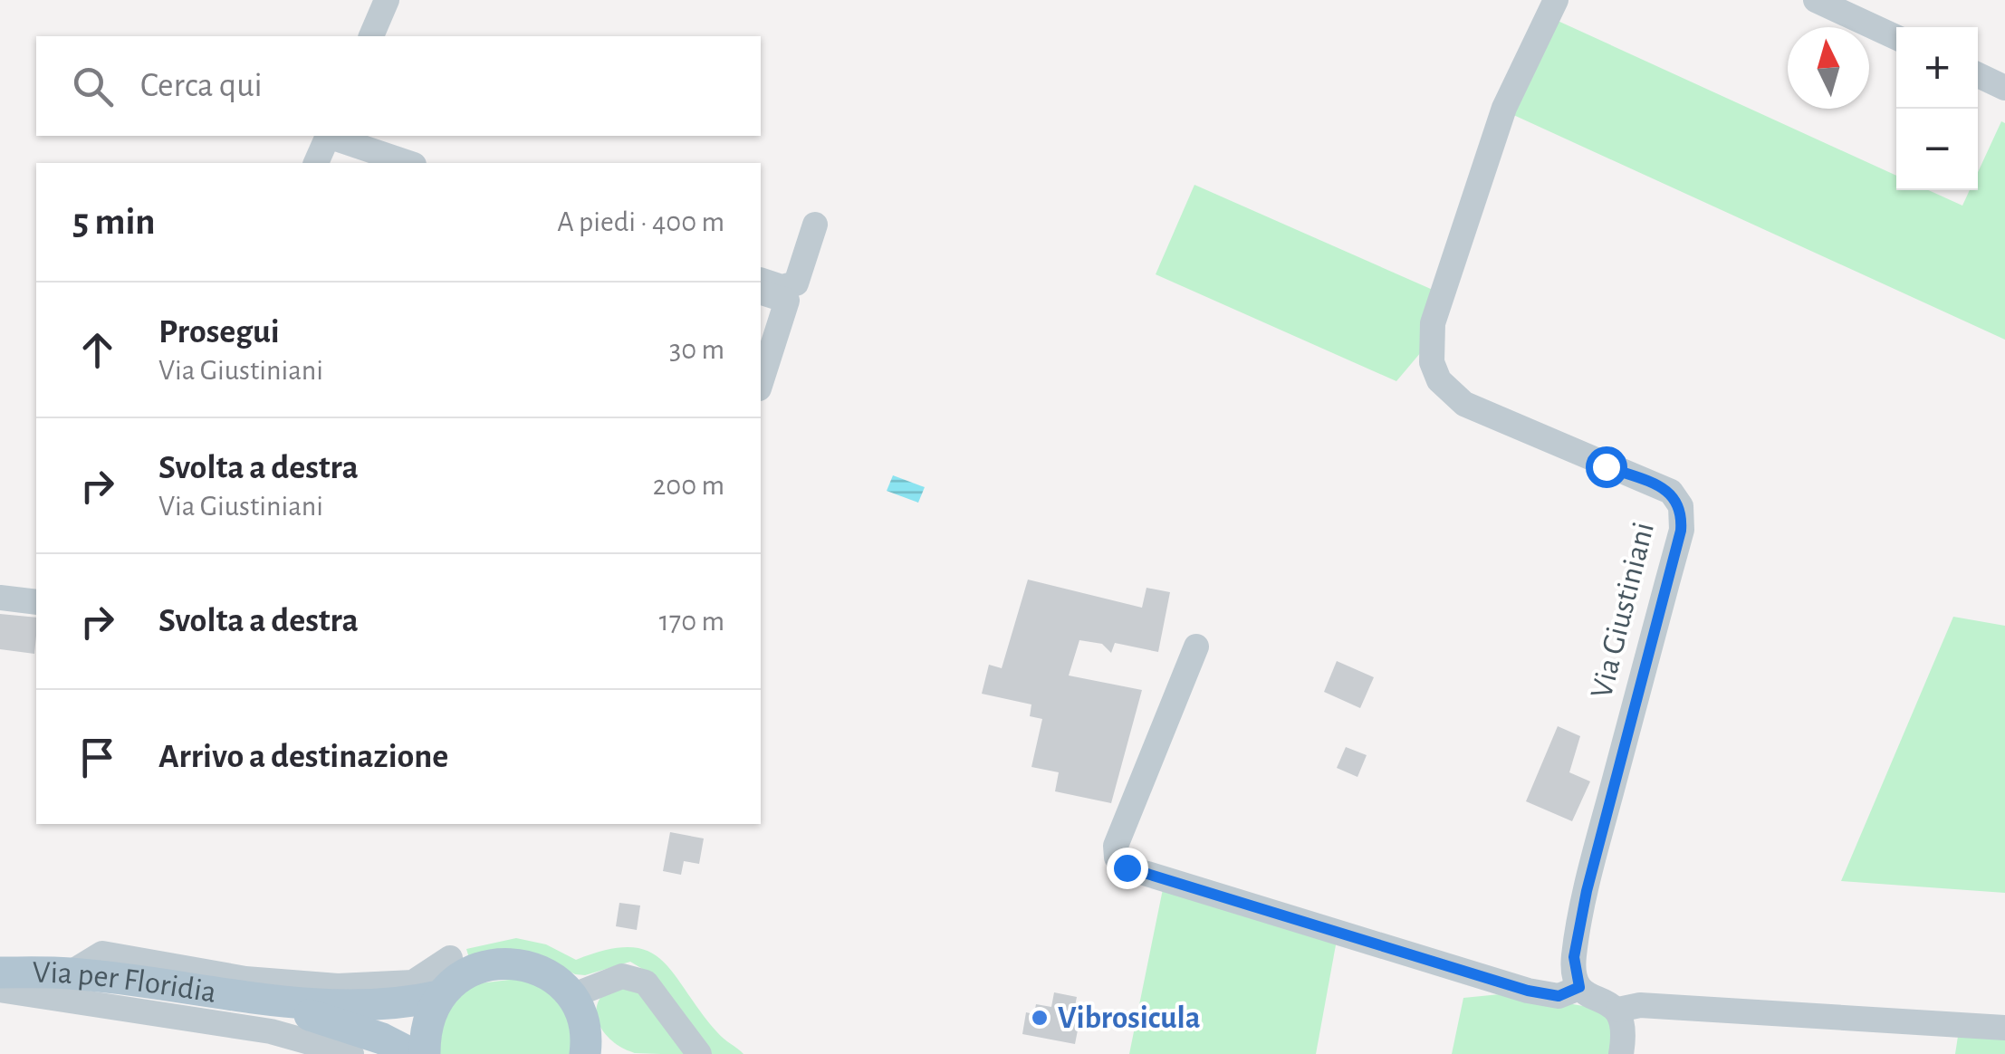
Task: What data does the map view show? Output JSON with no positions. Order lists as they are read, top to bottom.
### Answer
{
  "streets": {
    "main road": ["Via per Floridia"],
    "street": ["Via Giustiniani"]
  },
  "places": ["Vibrosicula"],
  "north": "top",
  "page": {
    "map_buttons": ["+", "−"],
    "search": "Cerca qui",
    "heading": ["5 min", "A piedi · 400 m"],
    "list": [
      ["Prosegui", "Via Giustiniani", "30 m"],
      ["Svolta a destra", "Via Giustiniani", "200 m"],
      ["Svolta a destra", "170 m"],
      "Arrivo a destinazione"
    ]
  }
}
